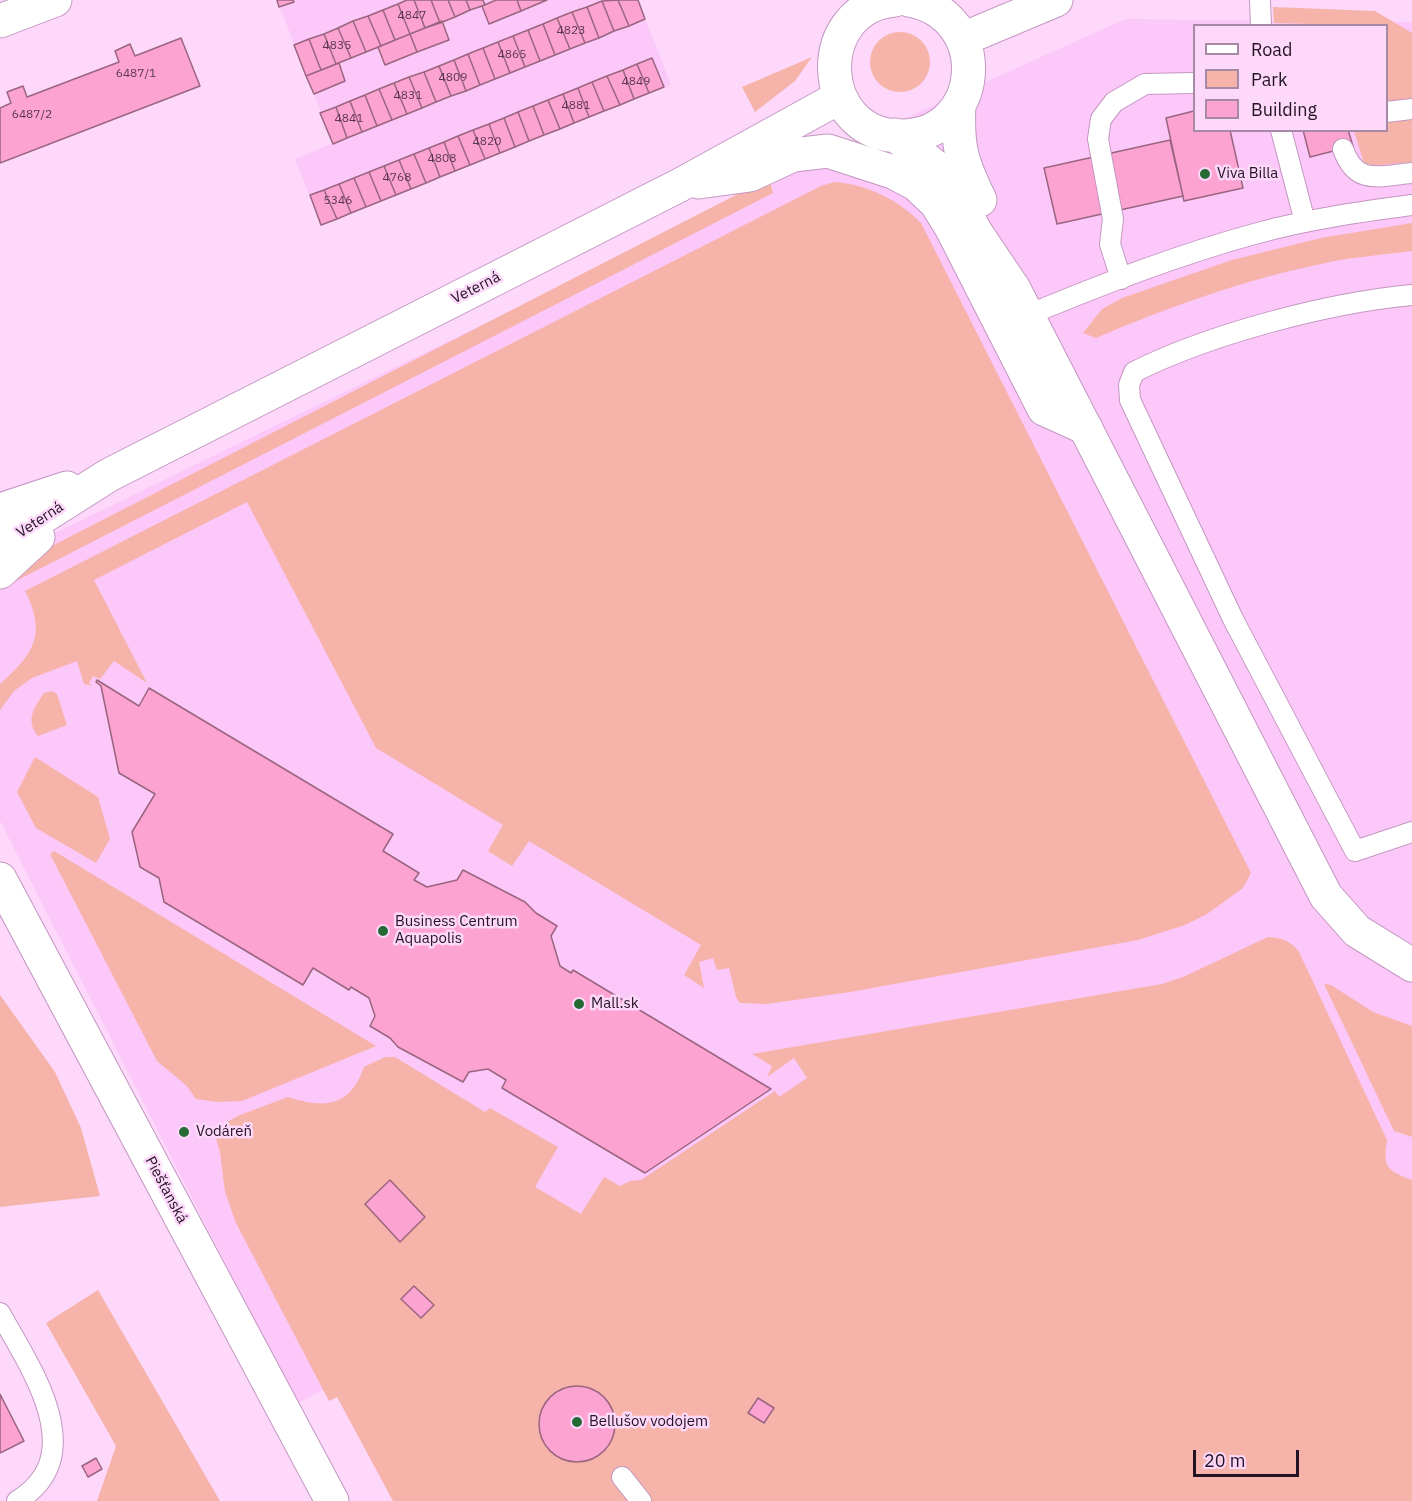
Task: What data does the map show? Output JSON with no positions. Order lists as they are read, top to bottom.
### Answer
{
  "streets": {
    "street": ["Veterná", "Piešťanská"]
  },
  "places": [
    "Viva Billa",
    "Business Centrum Aquapolis",
    "Mall.sk",
    "Vodáreň",
    "Bellušov vodojem"
  ],
  "house_numbers": [
    "4847",
    "4823",
    "4835",
    "4865",
    "6487/1",
    "4809",
    "4849",
    "4831",
    "4881",
    "6487/2",
    "4841",
    "4820",
    "4808",
    "4768",
    "5346"
  ],
  "legend": ["Road", "Park", "Building"],
  "scale_bar": "20 m"
}
